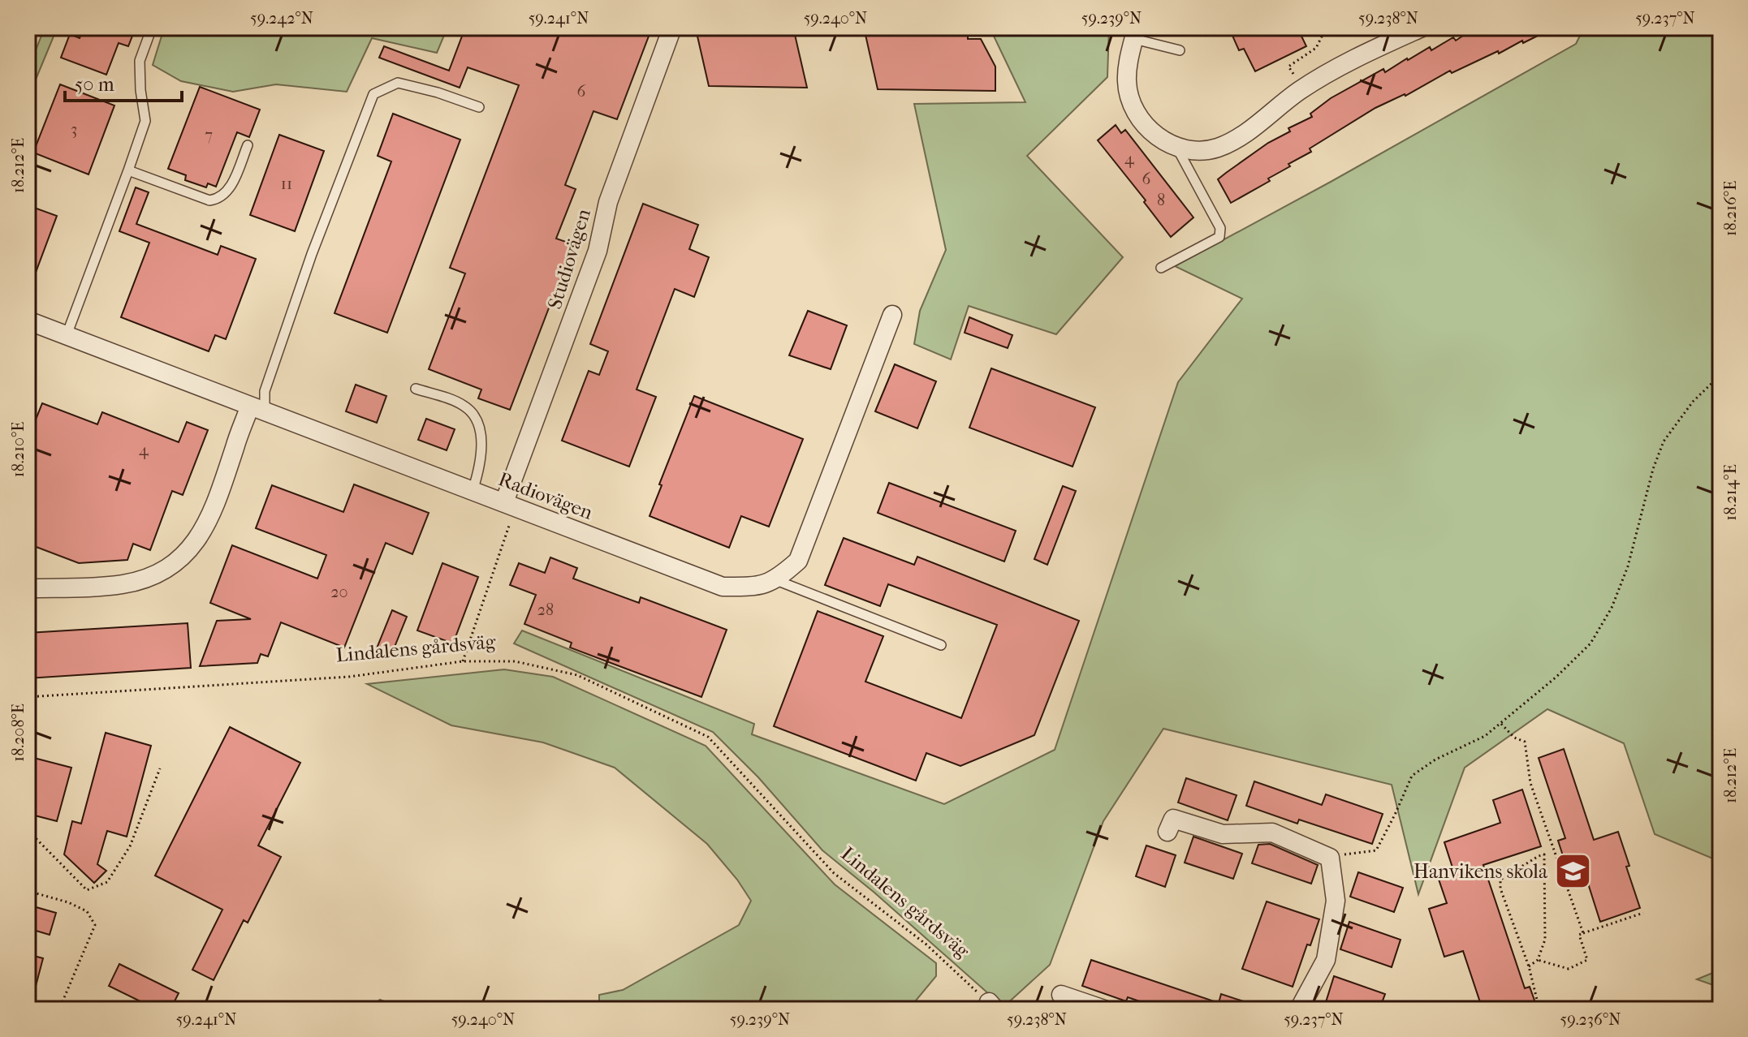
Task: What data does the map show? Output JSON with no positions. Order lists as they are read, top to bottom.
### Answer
{
  "streets": {
    "street": ["Studiovägen", "Radiovägen"],
    "path": ["Lindalens gårdsväg"]
  },
  "crossings": [
    ["Studiovägen", "Radiovägen"]
  ],
  "places": {
    "school or university": ["Hanvikens skola"]
  },
  "house_numbers": [
    "6",
    "3",
    "7",
    "4",
    "6",
    "11",
    "8",
    "4",
    "20",
    "28"
  ],
  "scale_bar": "50 m",
  "coordinates": [
    "59.242°N",
    "59.241°N",
    "59.240°N",
    "59.239°N",
    "59.238°N",
    "59.237°N",
    "18.212°E",
    "18.216°E",
    "18.210°E",
    "18.214°E",
    "18.208°E",
    "59.236°N"
  ]
}
